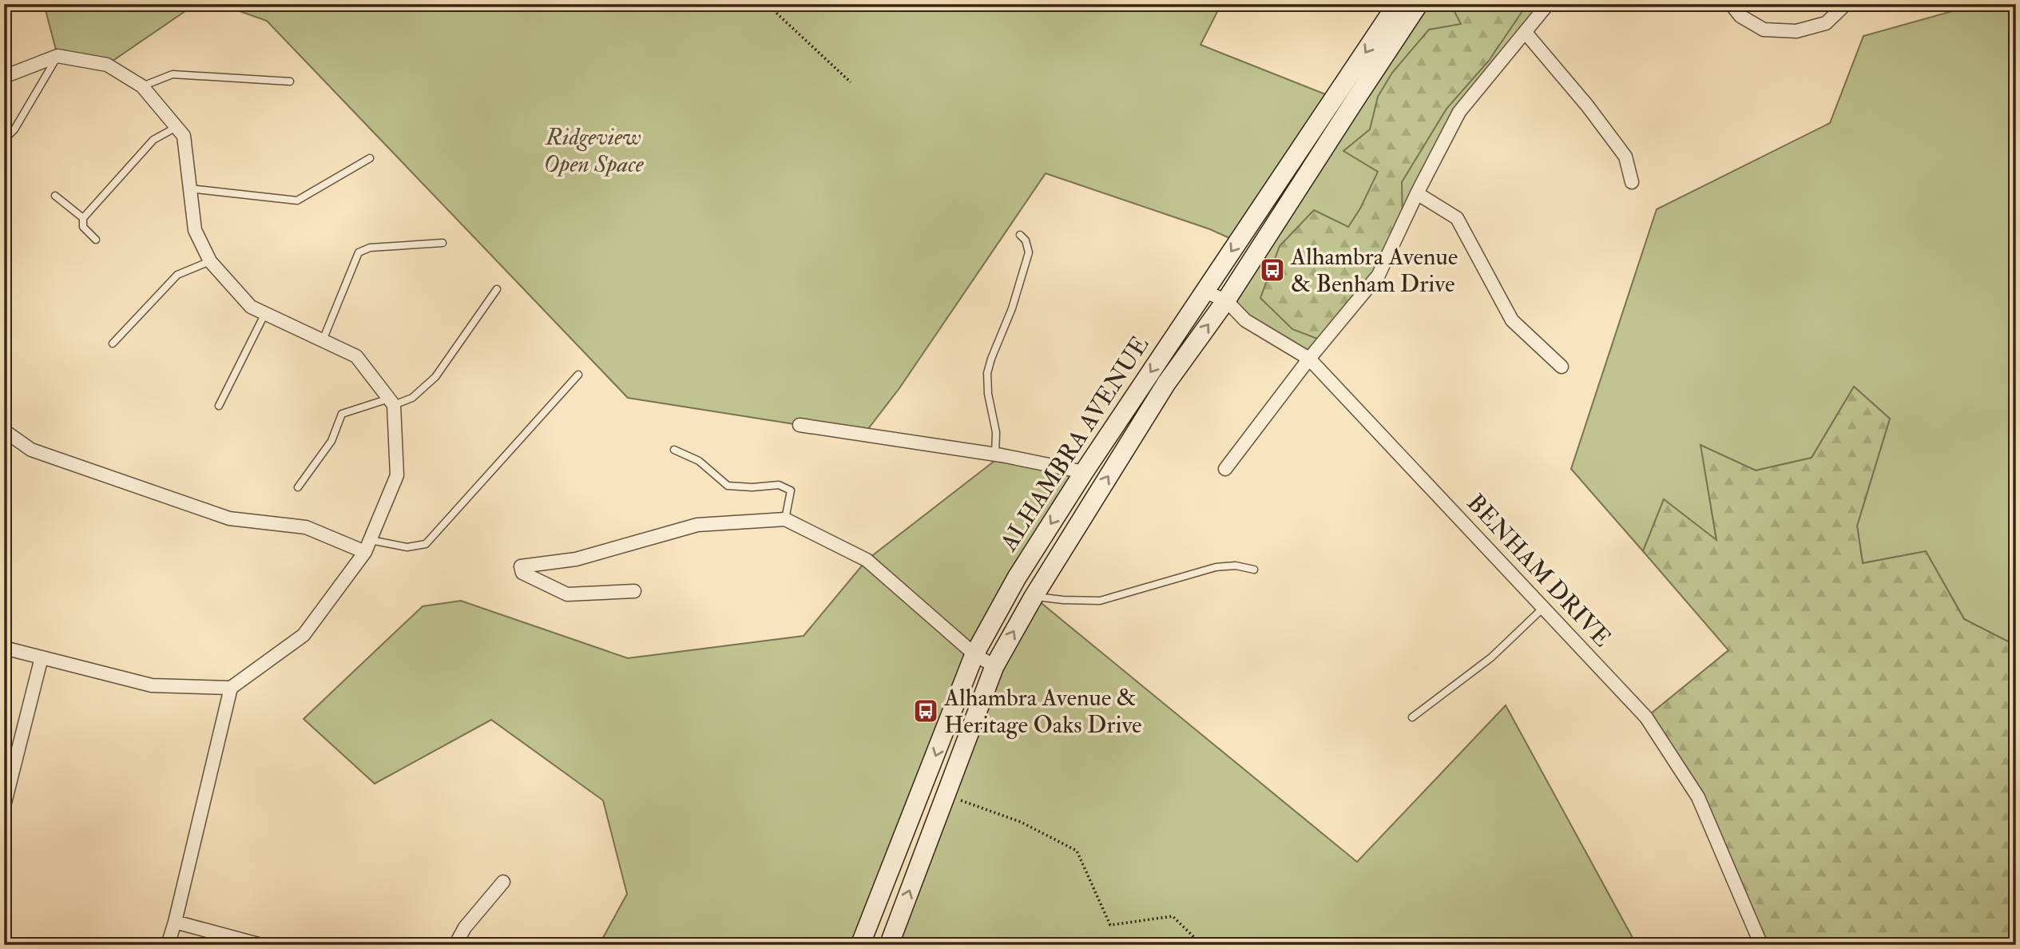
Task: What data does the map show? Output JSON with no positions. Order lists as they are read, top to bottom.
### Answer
{
  "streets": {
    "main road": ["ALHAMBRA AVENUE"],
    "street": ["BENHAM DRIVE"]
  },
  "crossings": [
    ["ALHAMBRA AVENUE", "BENHAM DRIVE"]
  ],
  "parks": ["Ridgeview Open Space"],
  "places": {
    "bus stop": ["Alhambra Avenue & Benham Drive", "Alhambra Avenue & Heritage Oaks Drive"]
  }
}
